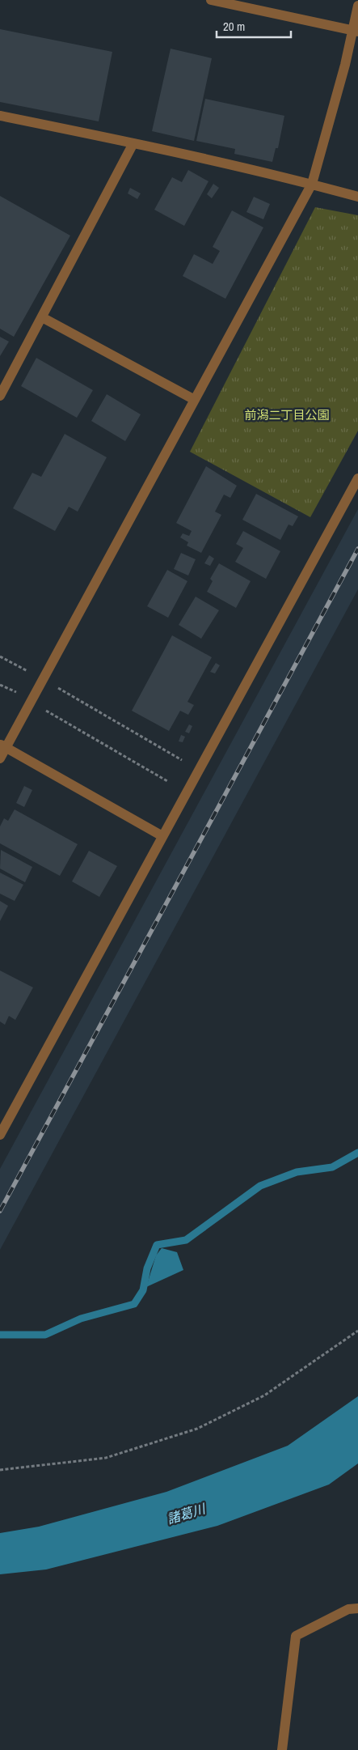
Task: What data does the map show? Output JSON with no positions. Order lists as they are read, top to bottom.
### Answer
{
  "water": ["諸葛川"],
  "parks": ["前潟二丁目公園"],
  "scale_bar": "20 m"
}
